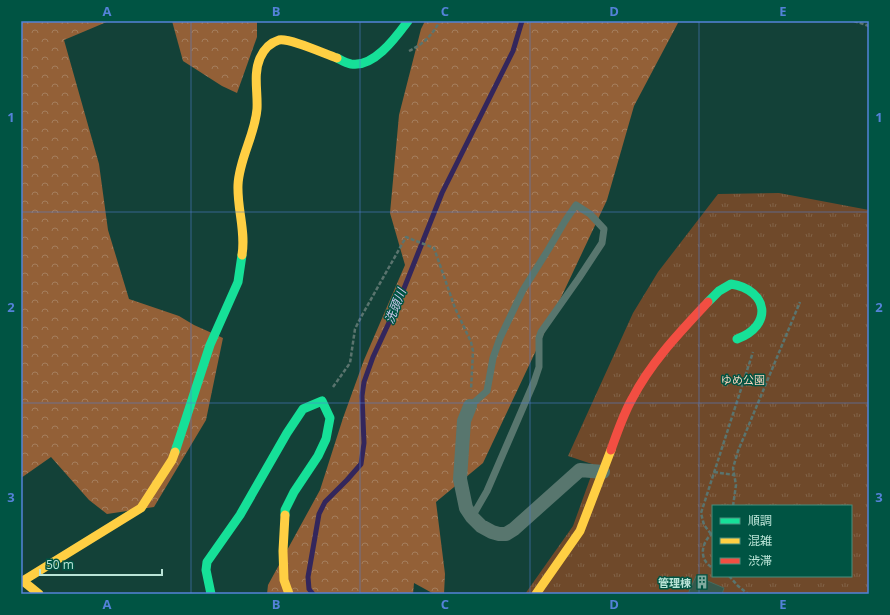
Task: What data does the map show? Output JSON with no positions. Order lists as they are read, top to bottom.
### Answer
{
  "water": ["洗頭川"],
  "parks": ["ゆめ公園"],
  "places": {
    "building": ["管理棟"]
  },
  "legend": ["順調", "混雑", "渋滞"],
  "scale_bar": "50 m",
  "grid": {
    "columns": [
      "A",
      "B",
      "C",
      "D",
      "E"
    ],
    "rows": ["1", "2", "3"]
  }
}
